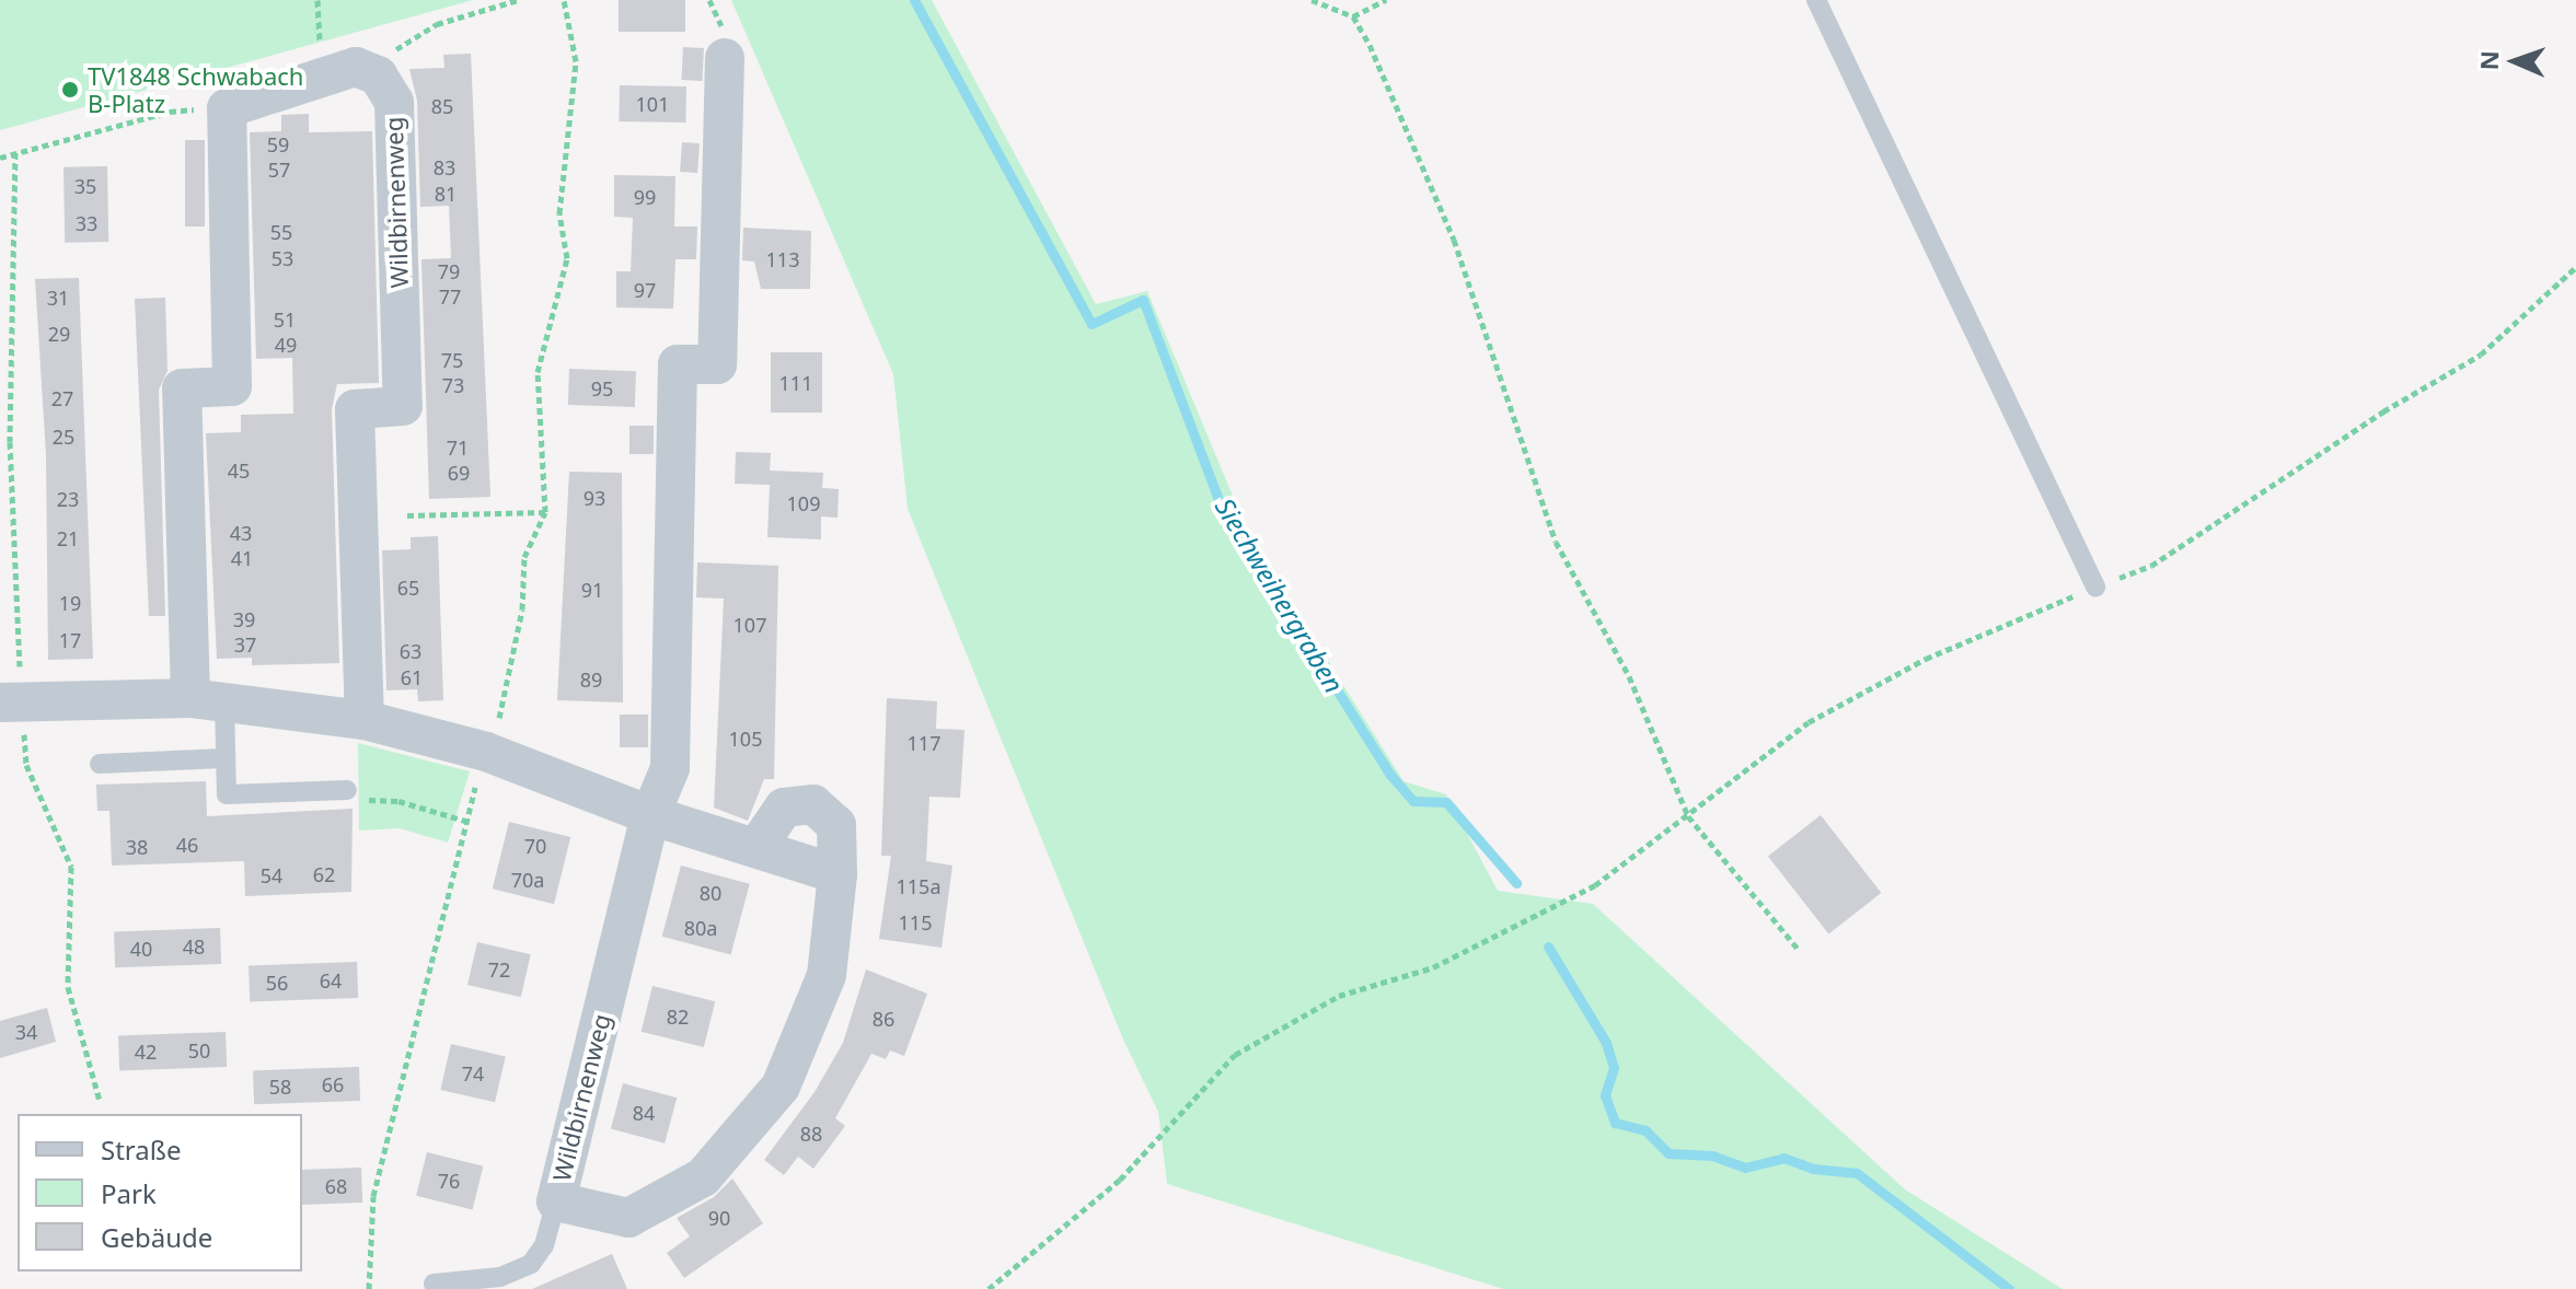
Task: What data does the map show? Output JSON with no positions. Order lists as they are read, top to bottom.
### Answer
{
  "streets": {
    "street": ["Wildbirnenweg"]
  },
  "water": ["Siechweihergraben"],
  "places": ["TV1848 Schwabach B-Platz"],
  "house_numbers": [
    "101",
    "85",
    "59",
    "83",
    "57",
    "35",
    "81",
    "99",
    "33",
    "55",
    "53",
    "113",
    "79",
    "97",
    "77",
    "31",
    "51",
    "29",
    "49",
    "75",
    "111",
    "73",
    "95",
    "27",
    "25",
    "71",
    "45",
    "69",
    "93",
    "23",
    "109",
    "43",
    "21",
    "41",
    "65",
    "91",
    "19",
    "39",
    "107",
    "17",
    "37",
    "63",
    "61",
    "89",
    "105",
    "117",
    "46",
    "70",
    "38",
    "62",
    "54",
    "70a",
    "115a",
    "80",
    "115",
    "80a",
    "48",
    "40",
    "72",
    "64",
    "56",
    "82",
    "86",
    "34",
    "50",
    "42",
    "74",
    "66",
    "58",
    "84",
    "88",
    "76",
    "68",
    "90"
  ],
  "legend": ["Straße", "Park", "Gebäude"],
  "north": "left"
}
